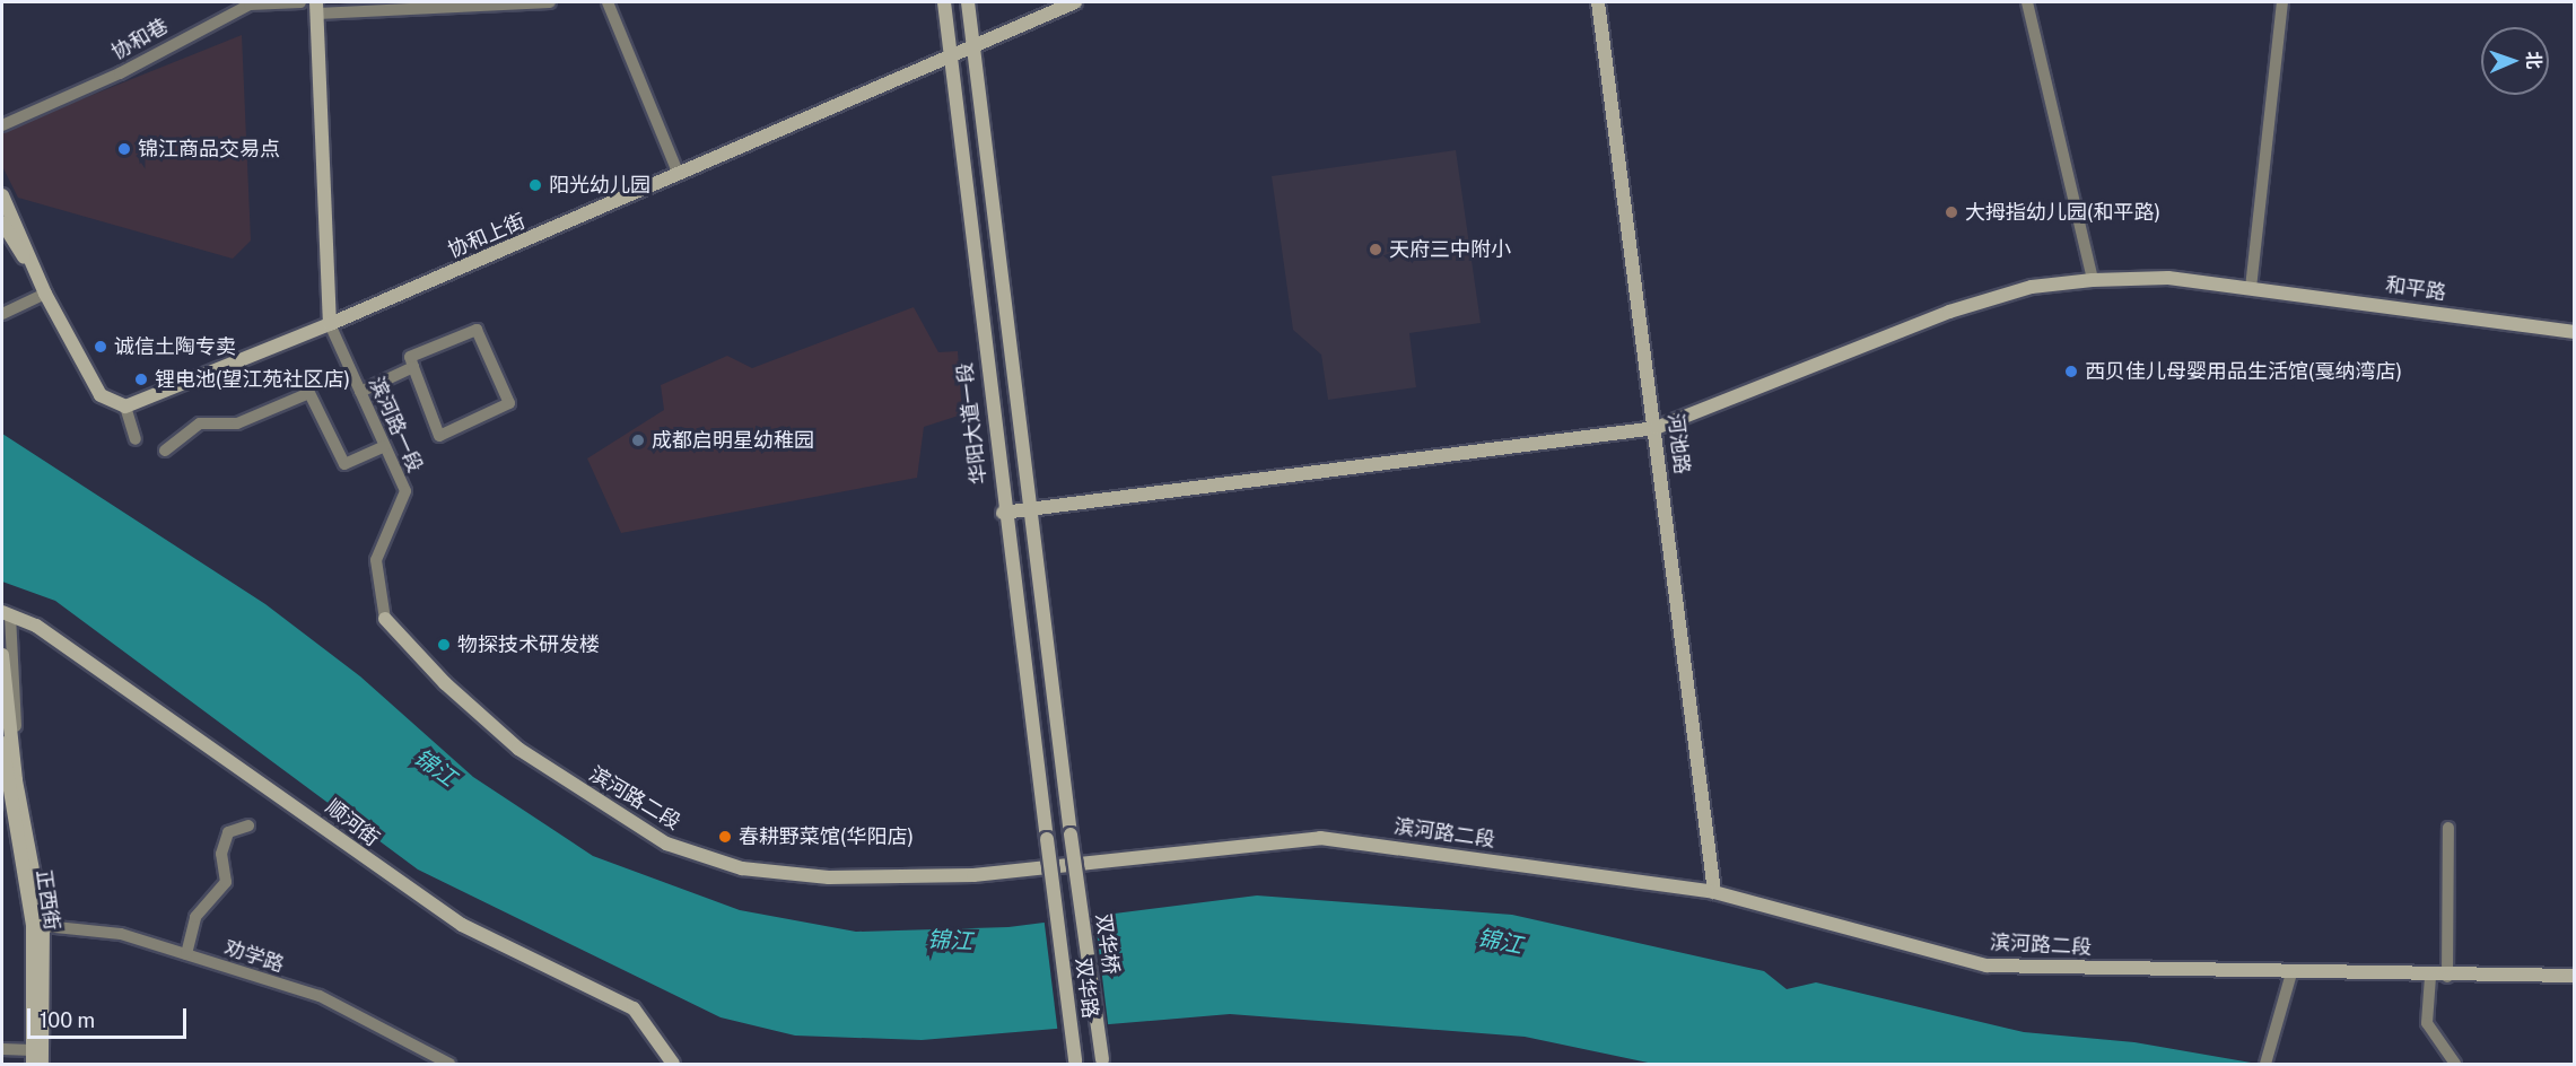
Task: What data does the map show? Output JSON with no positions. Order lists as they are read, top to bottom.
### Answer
{
  "streets": {
    "street": [
      "协和巷",
      "协和上街",
      "和平路",
      "华阳大道一段",
      "滨河路一段",
      "河池路",
      "滨河路二段",
      "顺河街",
      "正西街",
      "双华桥",
      "劝学路",
      "双华路"
    ]
  },
  "crossings": [
    ["协和上街", "华阳大道一段"],
    ["协和上街", "滨河路一段"],
    ["和平路", "华阳大道一段"],
    ["和平路", "河池路"],
    ["和平路", "双华桥"],
    ["华阳大道一段", "双华路"],
    ["滨河路一段", "滨河路二段"],
    ["河池路", "滨河路二段"],
    ["正西街", "劝学路"]
  ],
  "water": ["锦江"],
  "places": [
    "锦江商品交易点",
    "阳光幼儿园",
    "大拇指幼儿园(和平路)",
    "天府三中附小",
    "诚信土陶专卖",
    "西贝佳儿母婴用品生活馆(戛纳湾店)",
    "锂电池(望江苑社区店)",
    "成都启明星幼稚园",
    "物探技术研发楼",
    "春耕野菜馆(华阳店)"
  ],
  "scale_bar": "100 m",
  "north": "right"
}
